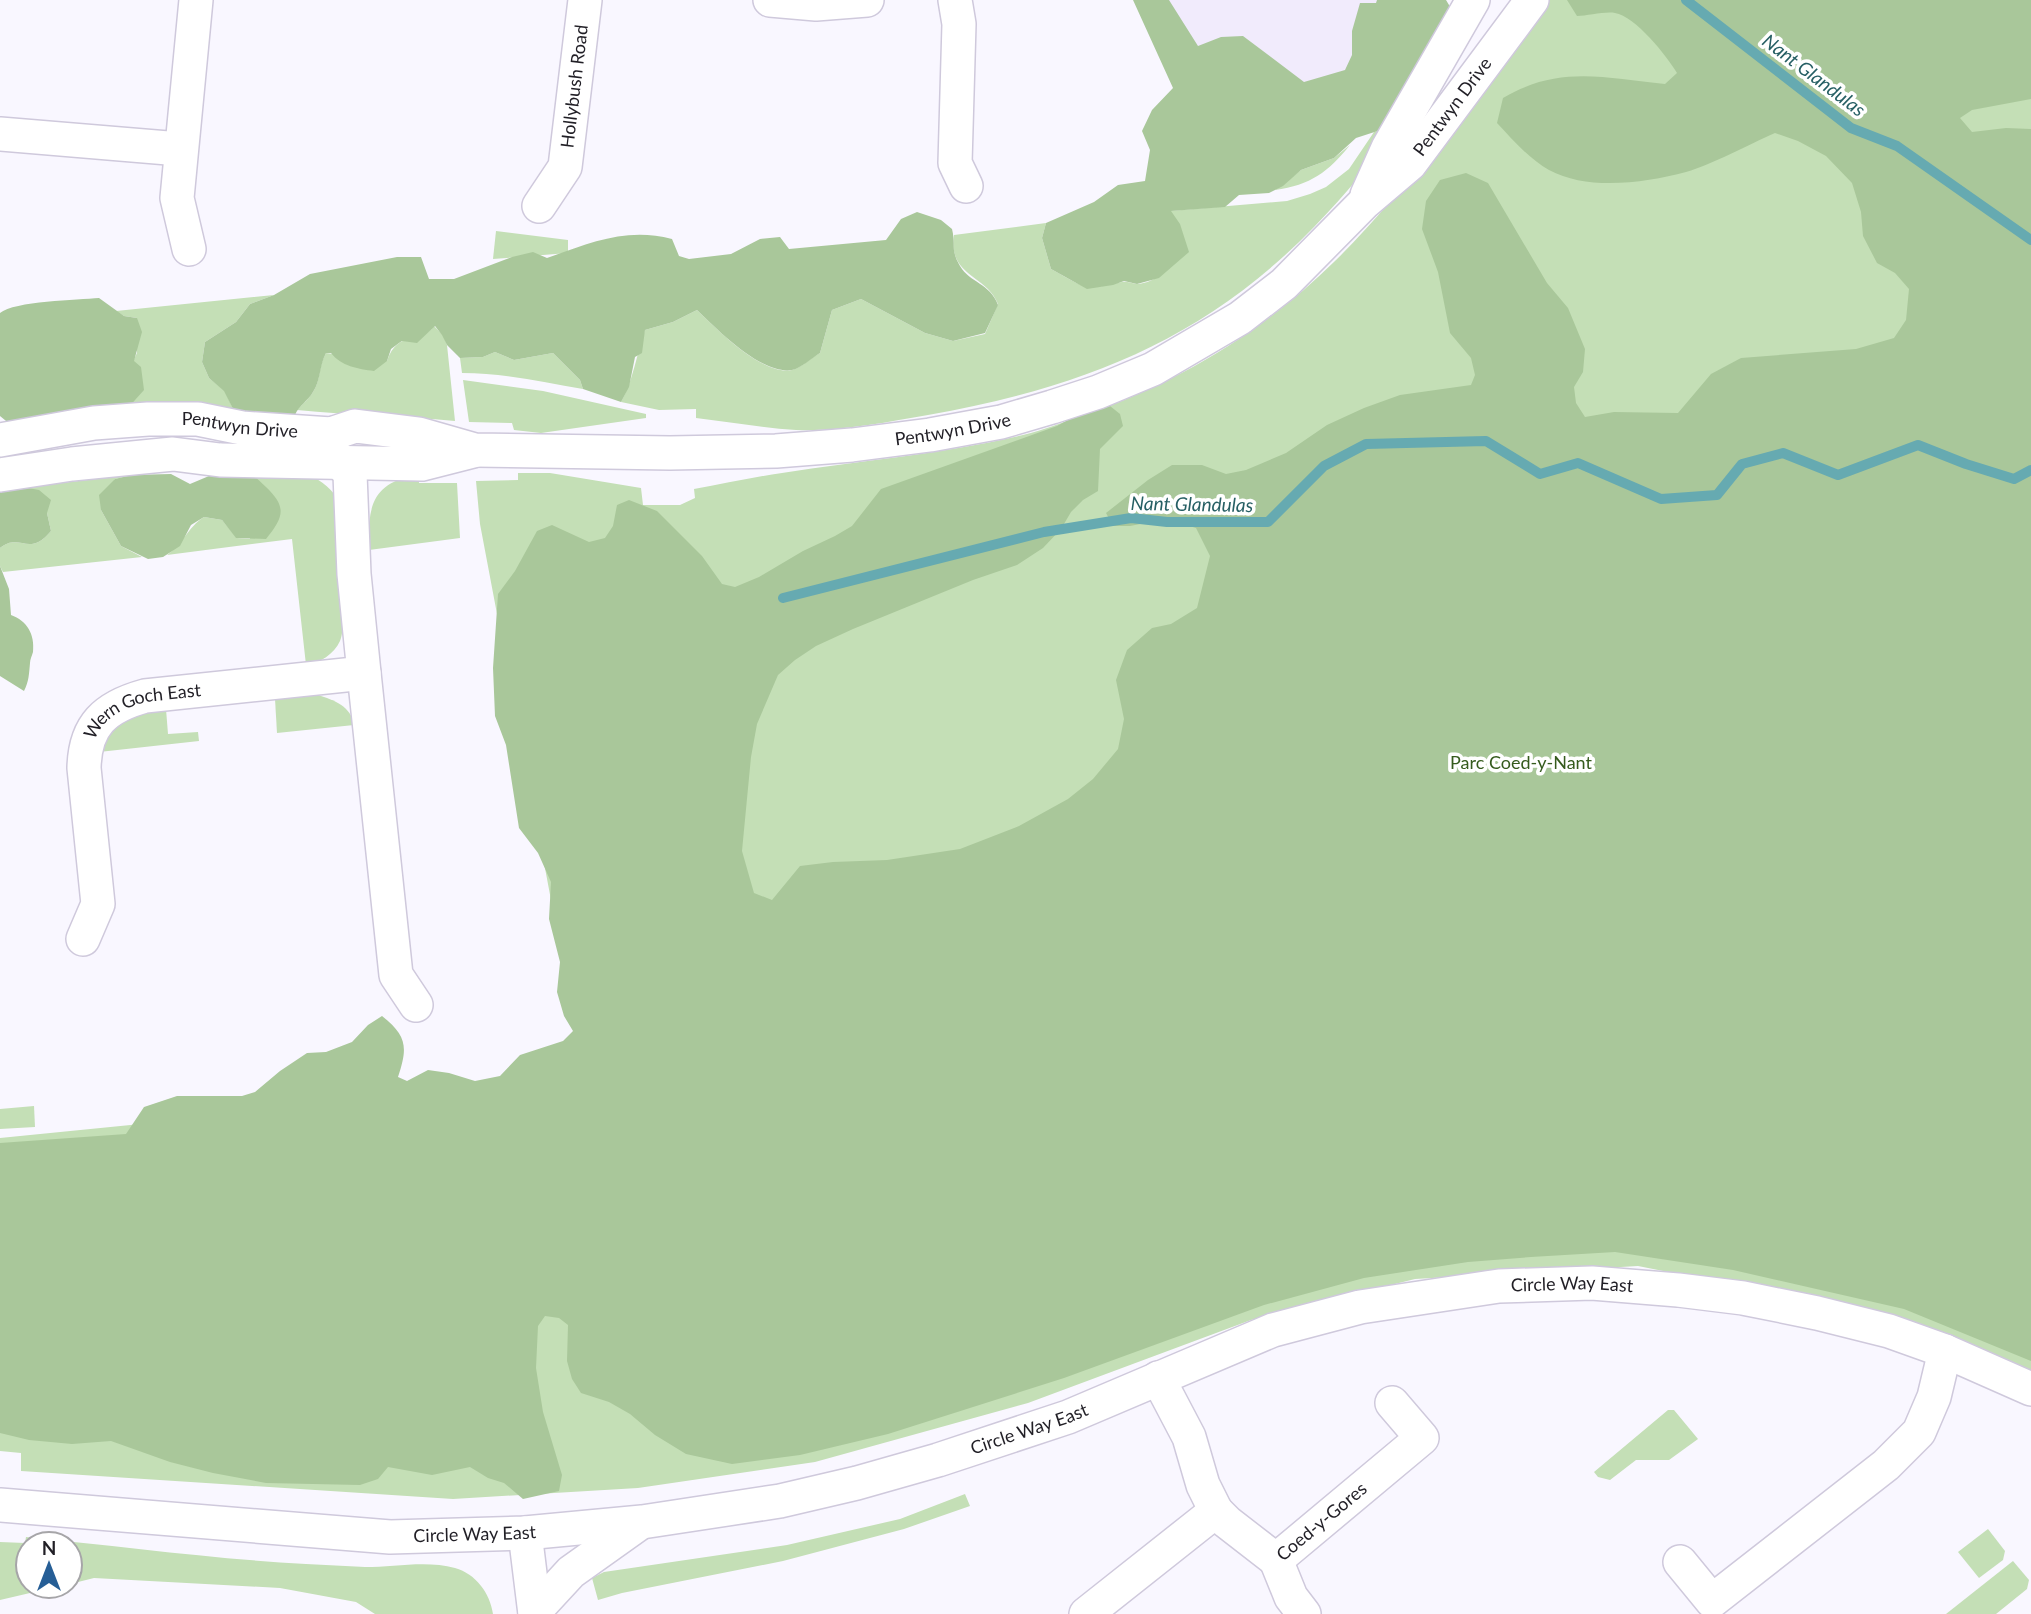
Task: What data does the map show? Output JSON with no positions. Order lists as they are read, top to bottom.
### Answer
{
  "streets": {
    "street": [
      "Hollybush Road",
      "Pentwyn Drive",
      "Wern Goch East",
      "Circle Way East",
      "Coed-y-Gores"
    ]
  },
  "water": ["Nant Glandulas"],
  "parks": ["Parc Coed-y-Nant"],
  "north": "top"
}
